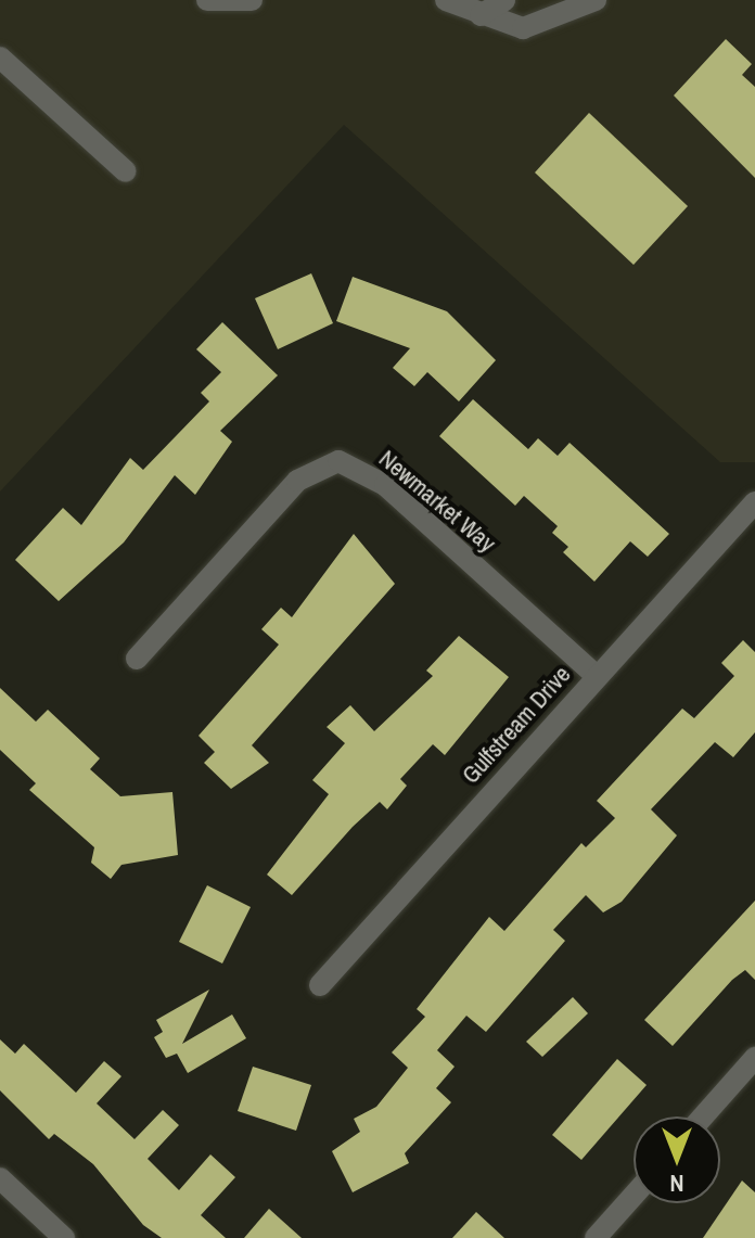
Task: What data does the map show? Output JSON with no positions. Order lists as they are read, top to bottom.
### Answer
{
  "streets": {
    "street": ["Newmarket Way", "Gulfstream Drive"]
  },
  "crossings": [
    ["Newmarket Way", "Gulfstream Drive"]
  ],
  "north": "bottom"
}
